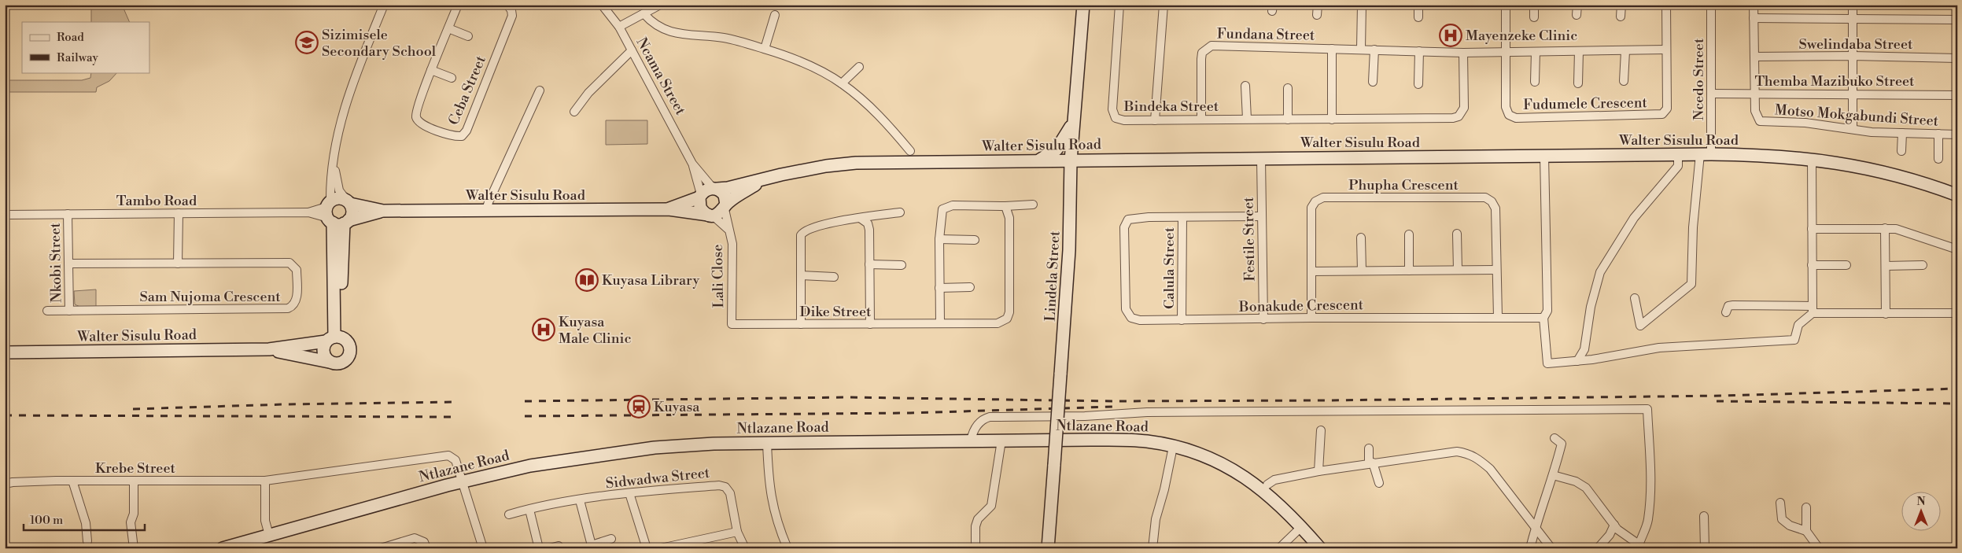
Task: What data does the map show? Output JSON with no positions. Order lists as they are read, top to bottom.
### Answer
{
  "streets": {
    "street": [
      "Fundana Street",
      "Swelindaba Street",
      "Ncama Street",
      "Ncedo Street",
      "Themba Mazibuko Street",
      "Ceba Street",
      "Fudumele Crescent",
      "Bindeka Street",
      "Motso Mokgabundi Street",
      "Walter Sisulu Road",
      "Phupha Crescent",
      "Tambo Road",
      "Festile Street",
      "Nkobi Street",
      "Calula Street",
      "Lali Close",
      "Lindela Street",
      "Sam Nujoma Crescent",
      "Bonakude Crescent",
      "Dike Street",
      "Ntlazane Road",
      "Krebe Street",
      "Sidwadwa Street"
    ]
  },
  "crossings": [
    ["Fundana Street", "Fudumele Crescent"],
    ["Fundana Street", "Bindeka Street"],
    ["Ncama Street", "Walter Sisulu Road"],
    ["Ncama Street", "Lali Close"],
    ["Ncedo Street", "Themba Mazibuko Street"],
    ["Ncedo Street", "Walter Sisulu Road"],
    ["Themba Mazibuko Street", "Motso Mokgabundi Street"],
    ["Walter Sisulu Road", "Tambo Road"],
    ["Walter Sisulu Road", "Festile Street"],
    ["Walter Sisulu Road", "Lali Close"],
    ["Walter Sisulu Road", "Lindela Street"],
    ["Phupha Crescent", "Bonakude Crescent"],
    ["Tambo Road", "Nkobi Street"],
    ["Festile Street", "Bonakude Crescent"],
    ["Nkobi Street", "Sam Nujoma Crescent"],
    ["Calula Street", "Bonakude Crescent"],
    ["Lali Close", "Dike Street"],
    ["Ntlazane Road", "Krebe Street"]
  ],
  "places": {
    "hospital": ["Mayenzeke Clinic", "Kuyasa Male Clinic"],
    "school or university": ["Sizimisele Secondary School"],
    "library": ["Kuyasa Library"],
    "station": ["Kuyasa"]
  },
  "legend": ["Road", "Railway"],
  "scale_bar": "100 m",
  "north": "top"
}
